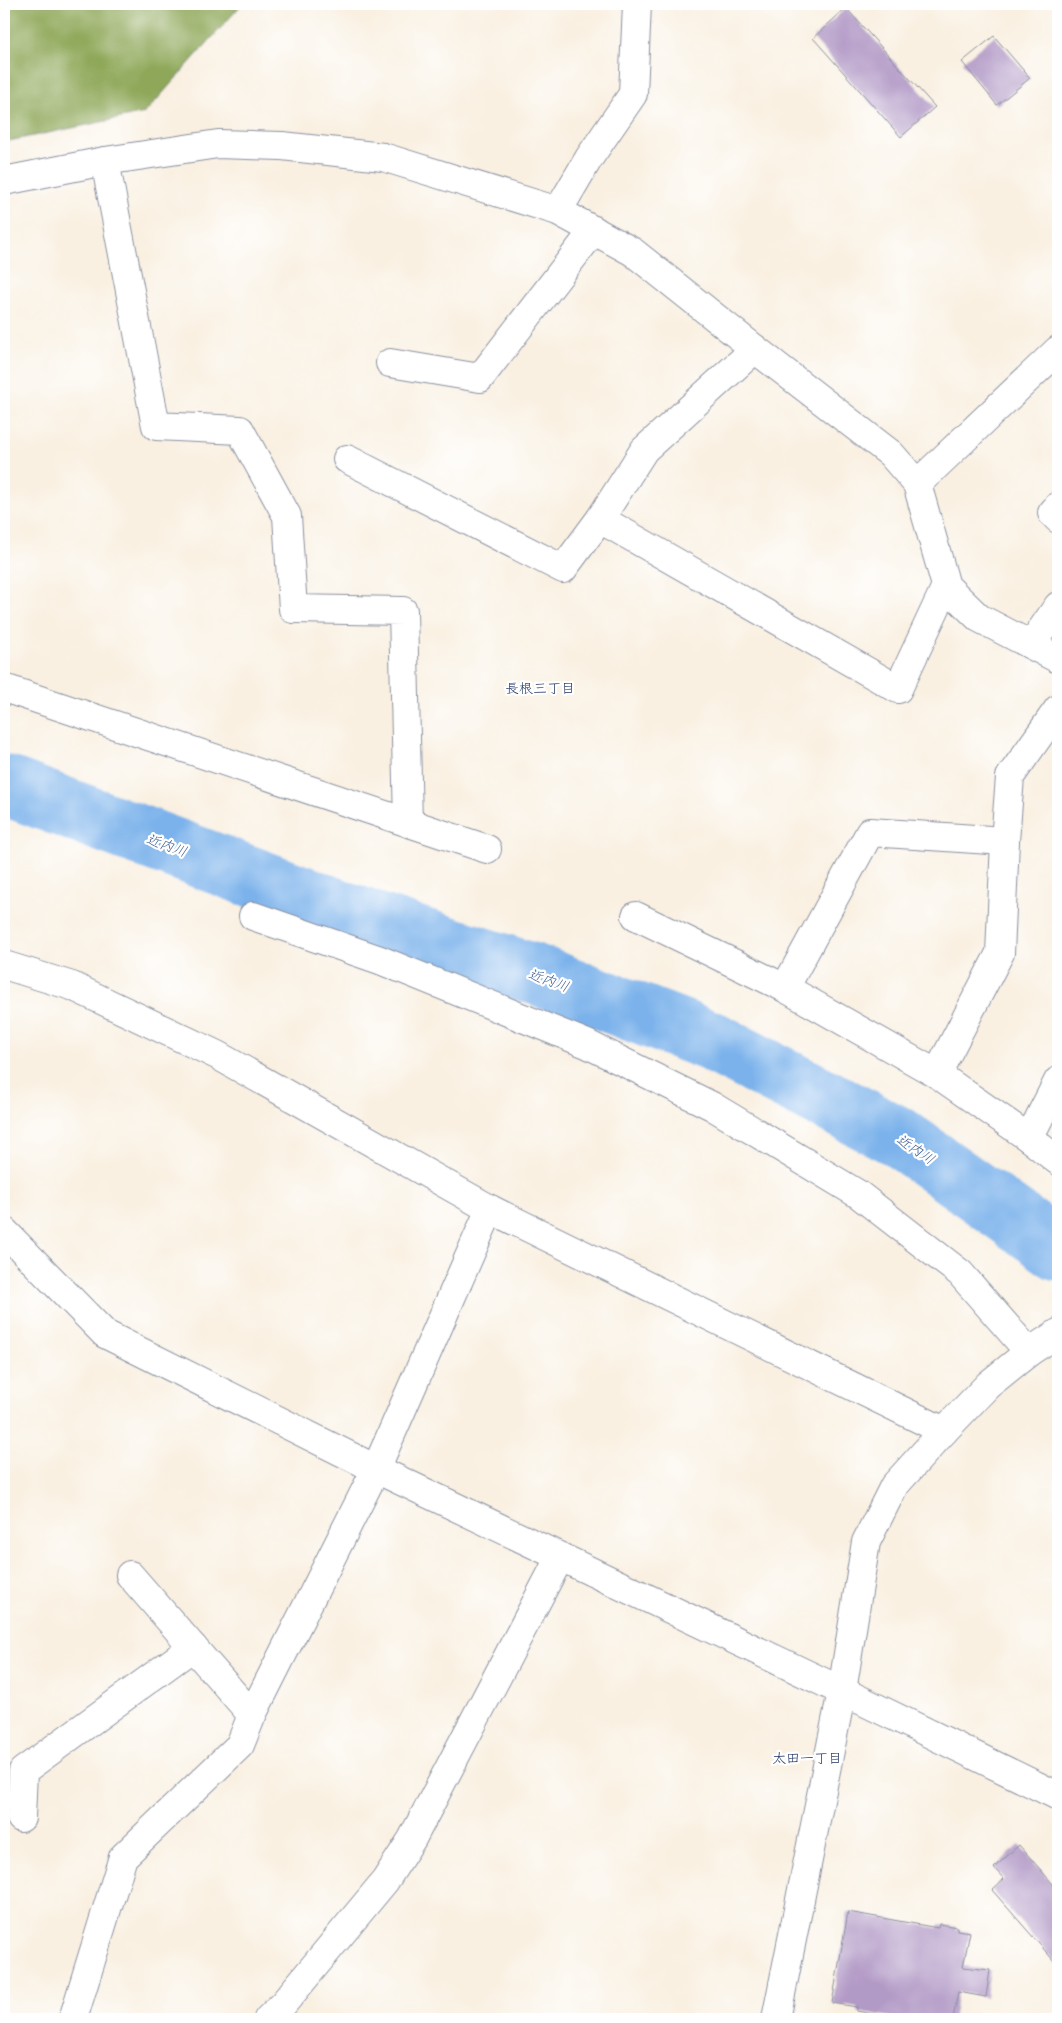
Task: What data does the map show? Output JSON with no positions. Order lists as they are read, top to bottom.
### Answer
{
  "districts": ["長根三丁目", "太田一丁目"],
  "water": ["近内川"]
}
